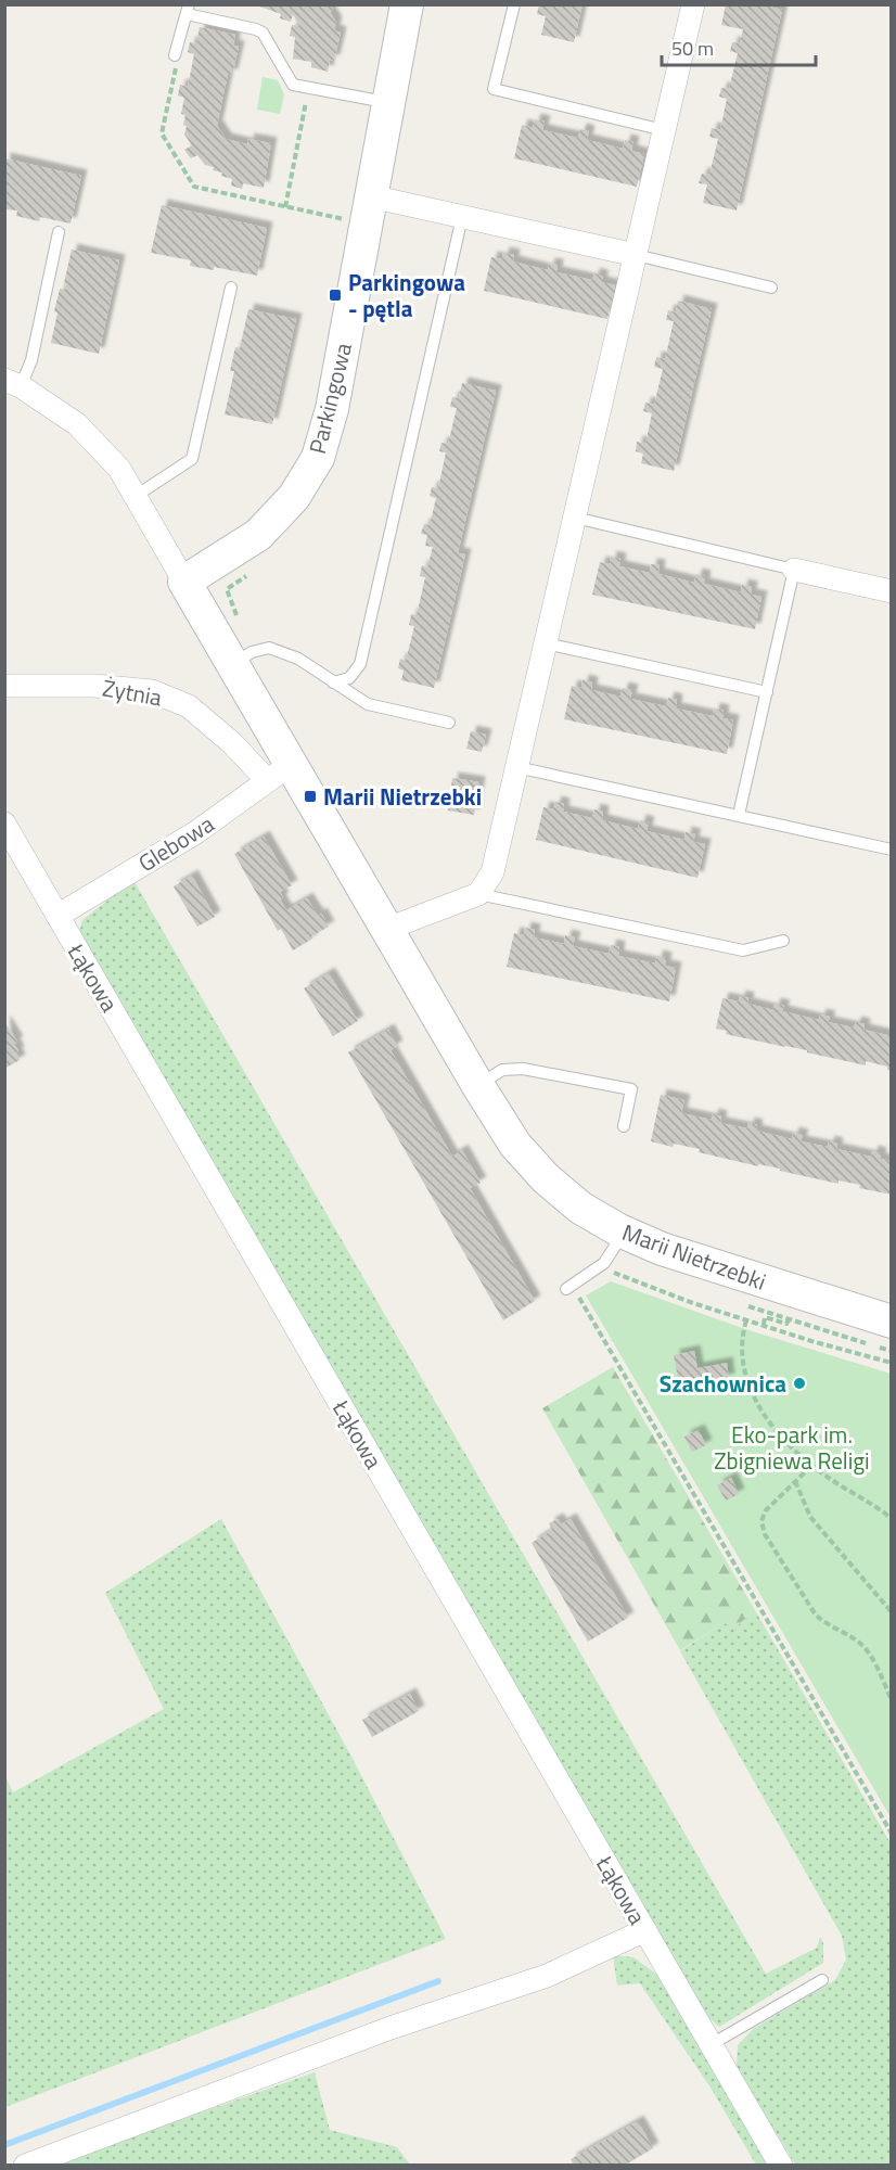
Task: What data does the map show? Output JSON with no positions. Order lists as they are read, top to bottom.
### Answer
{
  "streets": {
    "street": [
      "Parkingowa",
      "Żytnia",
      "Glebowa",
      "Łąkowa",
      "Marii Nietrzebki"
    ]
  },
  "crossings": [
    ["Parkingowa", "Marii Nietrzebki"],
    ["Żytnia", "Glebowa"],
    ["Żytnia", "Marii Nietrzebki"],
    ["Glebowa", "Łąkowa"],
    ["Glebowa", "Marii Nietrzebki"]
  ],
  "parks": ["Eko-park im. Zbigniewa Religi"],
  "places": {
    "transit": ["Parkingowa - pętla", "Marii Nietrzebki"],
    "other": ["Szachownica"]
  },
  "scale_bar": "50 m"
}
